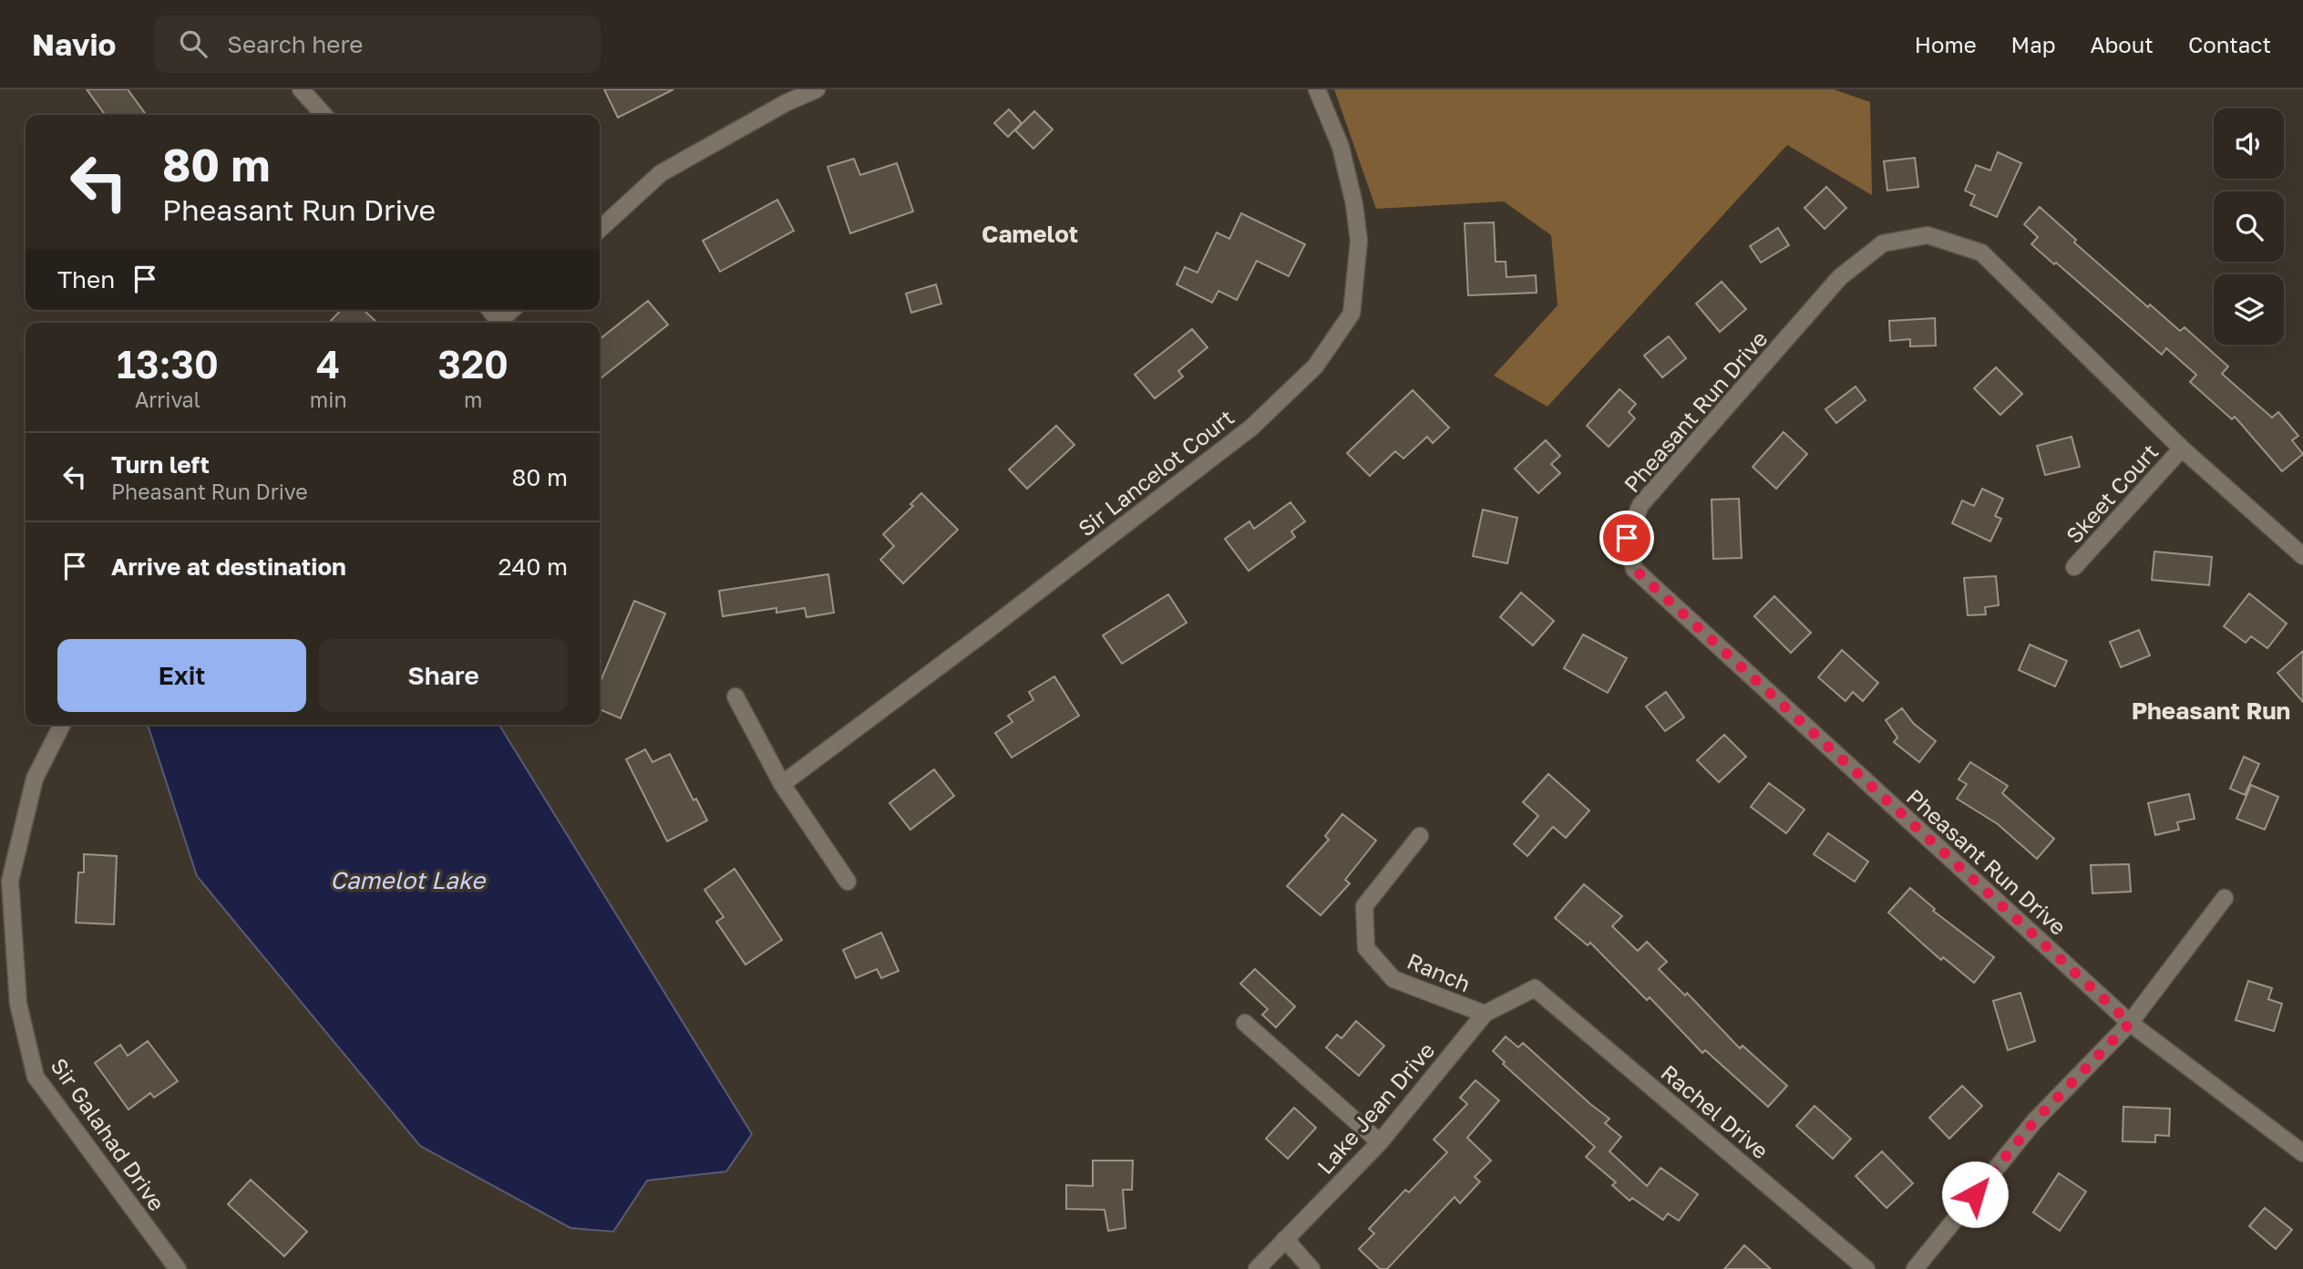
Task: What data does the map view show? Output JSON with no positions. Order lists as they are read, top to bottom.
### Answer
{
  "streets": {
    "street": [
      "Pheasant Run Drive",
      "Sir Lancelot Court",
      "Skeet Court",
      "Ranch",
      "Lake Jean Drive",
      "Rachel Drive",
      "Sir Galahad Drive"
    ]
  },
  "crossings": [
    ["Pheasant Run Drive", "Skeet Court"],
    ["Ranch", "Lake Jean Drive"],
    ["Lake Jean Drive", "Rachel Drive"]
  ],
  "districts": ["Camelot", "Pheasant Run"],
  "water": ["Camelot Lake"],
  "page": {
    "header": "Navio",
    "search": "Search here",
    "nav": [
      "Home",
      "Map",
      "About",
      "Contact"
    ],
    "turn": ["80 m", "Pheasant Run Drive"],
    "then": "Then",
    "eta": [
      "13:30",
      "Arrival",
      "4",
      "min",
      "320",
      "m"
    ],
    "list": [
      {
        "name": "Turn left",
        "note": "Pheasant Run Drive",
        "value": "80 m"
      },
      {
        "name": "Arrive at destination",
        "value": "240 m"
      }
    ],
    "buttons": ["Exit", "Share"]
  }
}
